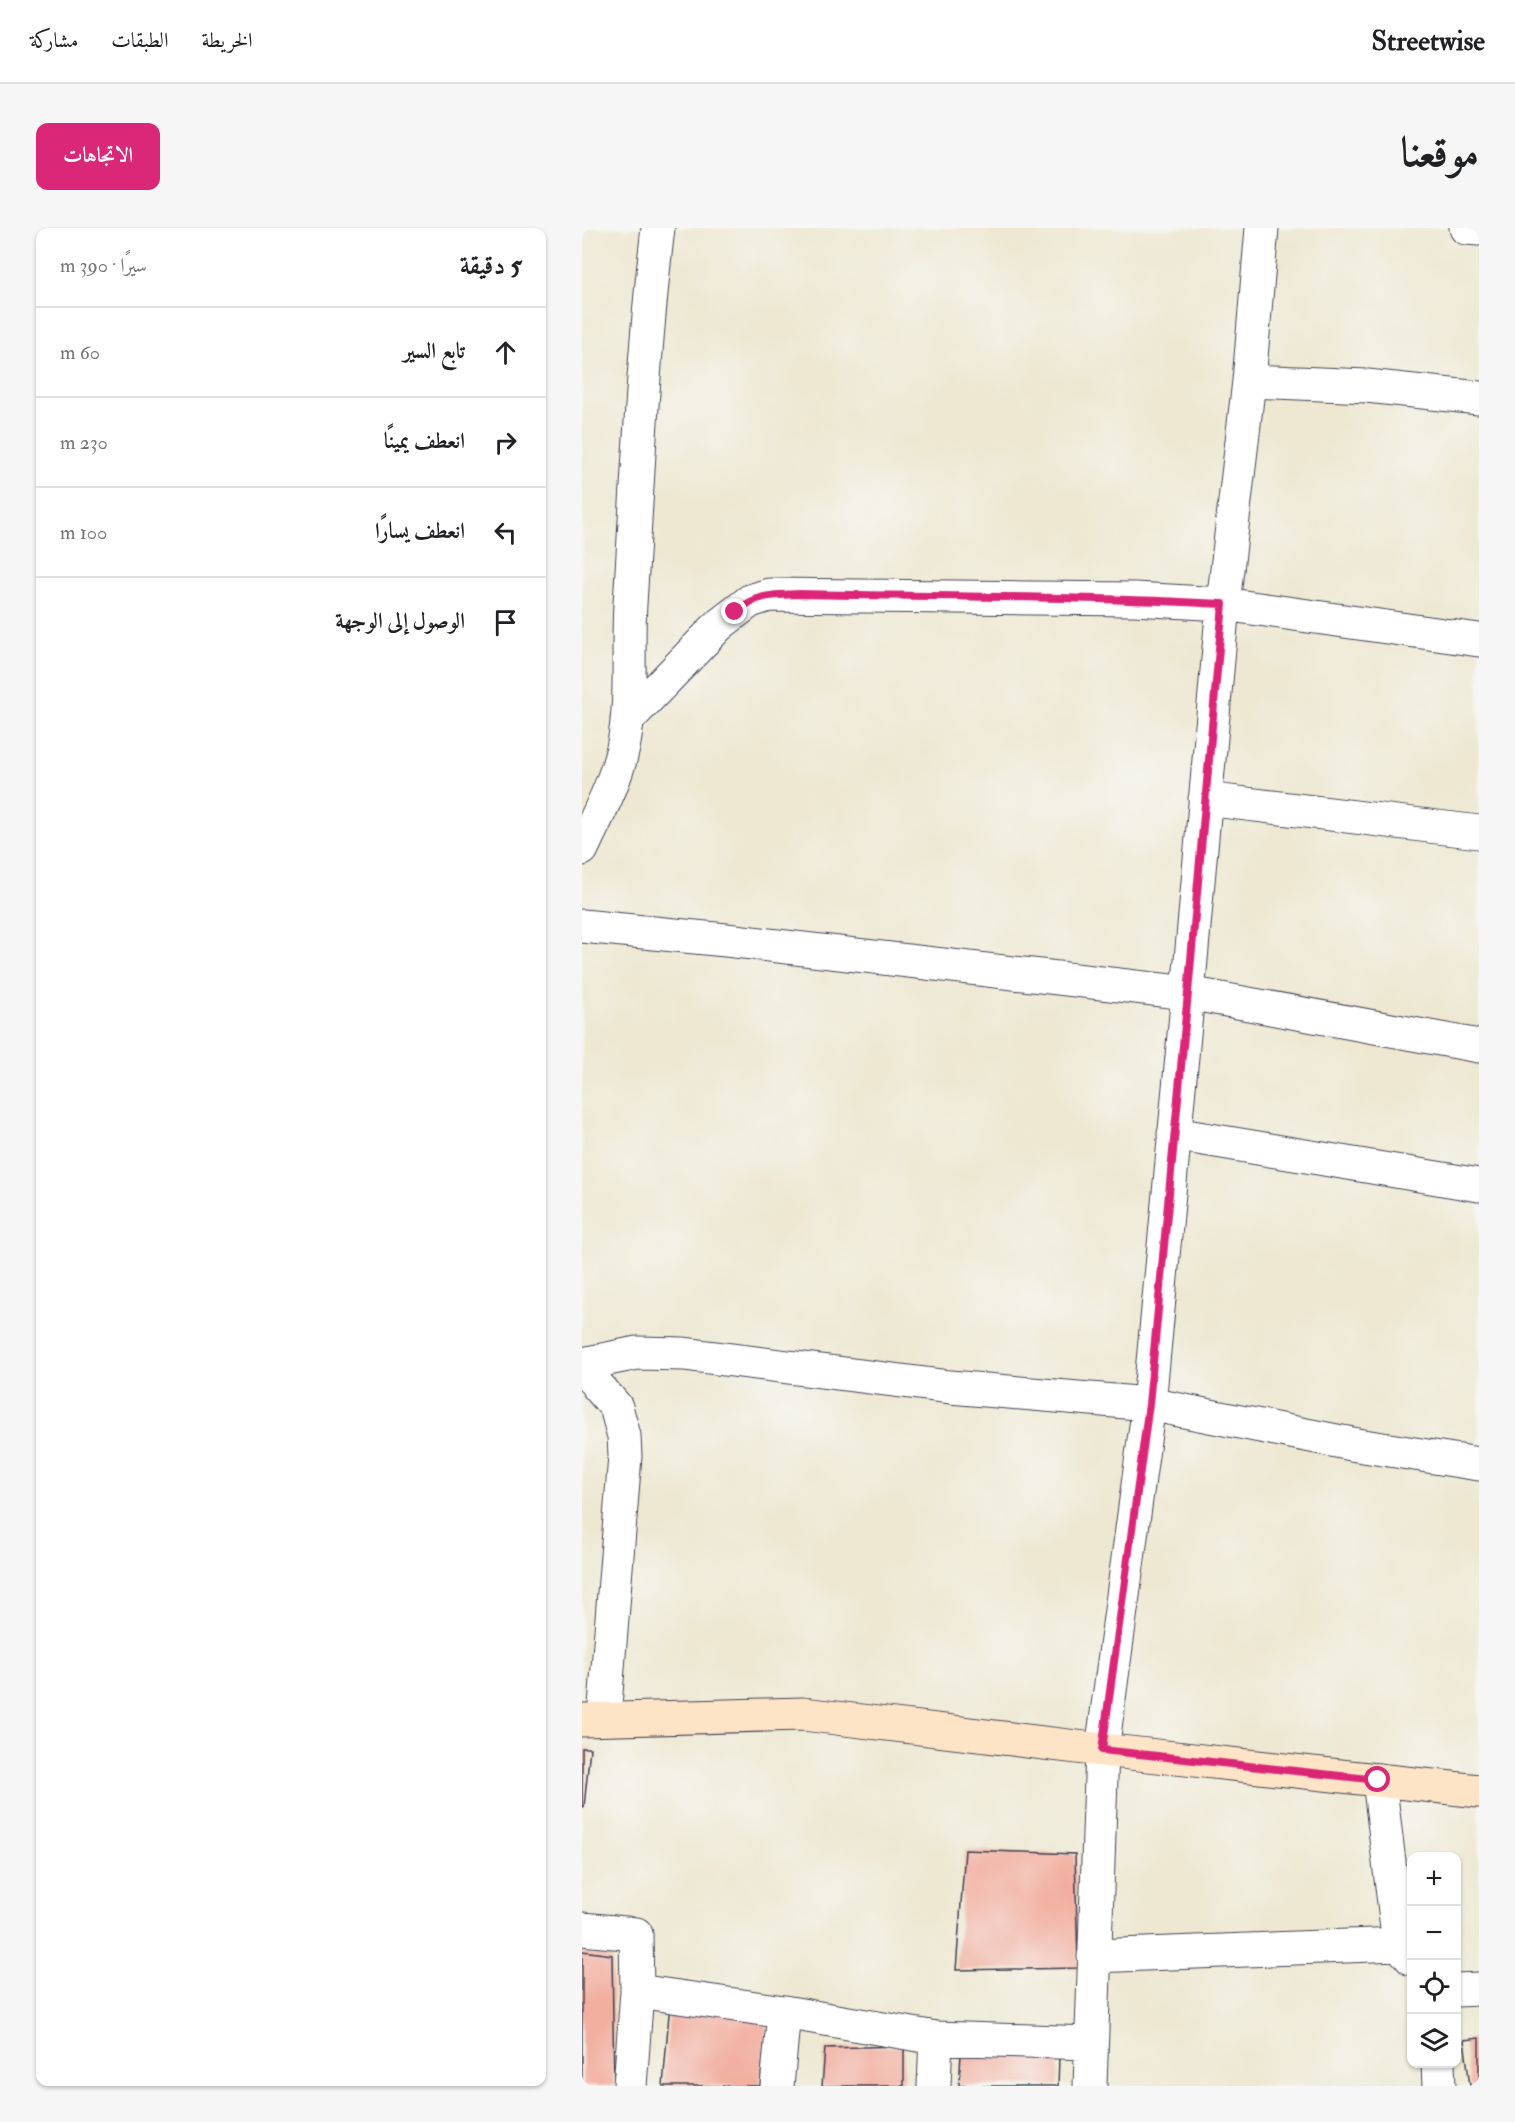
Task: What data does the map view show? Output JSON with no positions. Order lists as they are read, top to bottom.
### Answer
{
  "page": {
    "header": "Streetwise",
    "nav": ["الخريطة", "الطبقات", "مشاركة"],
    "title": "موقعنا",
    "buttons": "الاتجاهات",
    "heading": ["5 دقيقة", "سيرًا · 390 m"],
    "list": [
      ["تابع السير", "60 m"],
      ["انعطف يمينًا", "230 m"],
      ["انعطف يسارًا", "100 m"],
      "الوصول إلى الوجهة"
    ],
    "map_buttons": ["+", "−"]
  }
}
